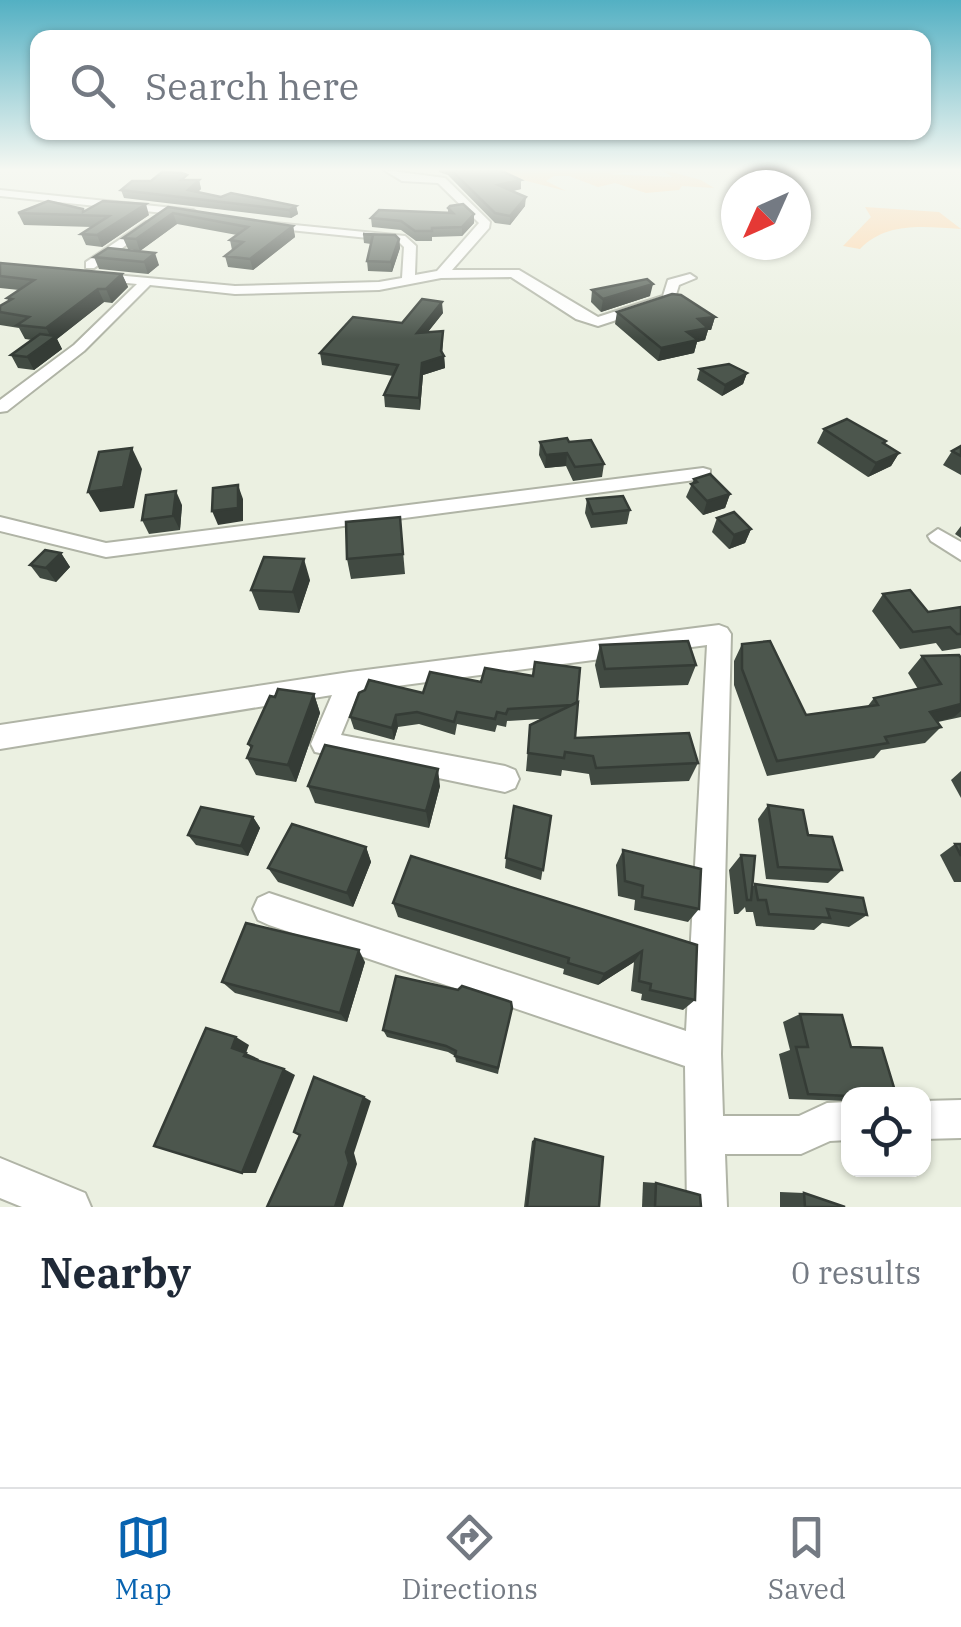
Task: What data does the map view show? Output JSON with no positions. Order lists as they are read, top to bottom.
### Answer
{
  "north": "bottom left",
  "page": {
    "search": "Search here",
    "heading": ["Nearby", "0 results"],
    "nav": ["Map", "Directions", "Saved"]
  }
}
